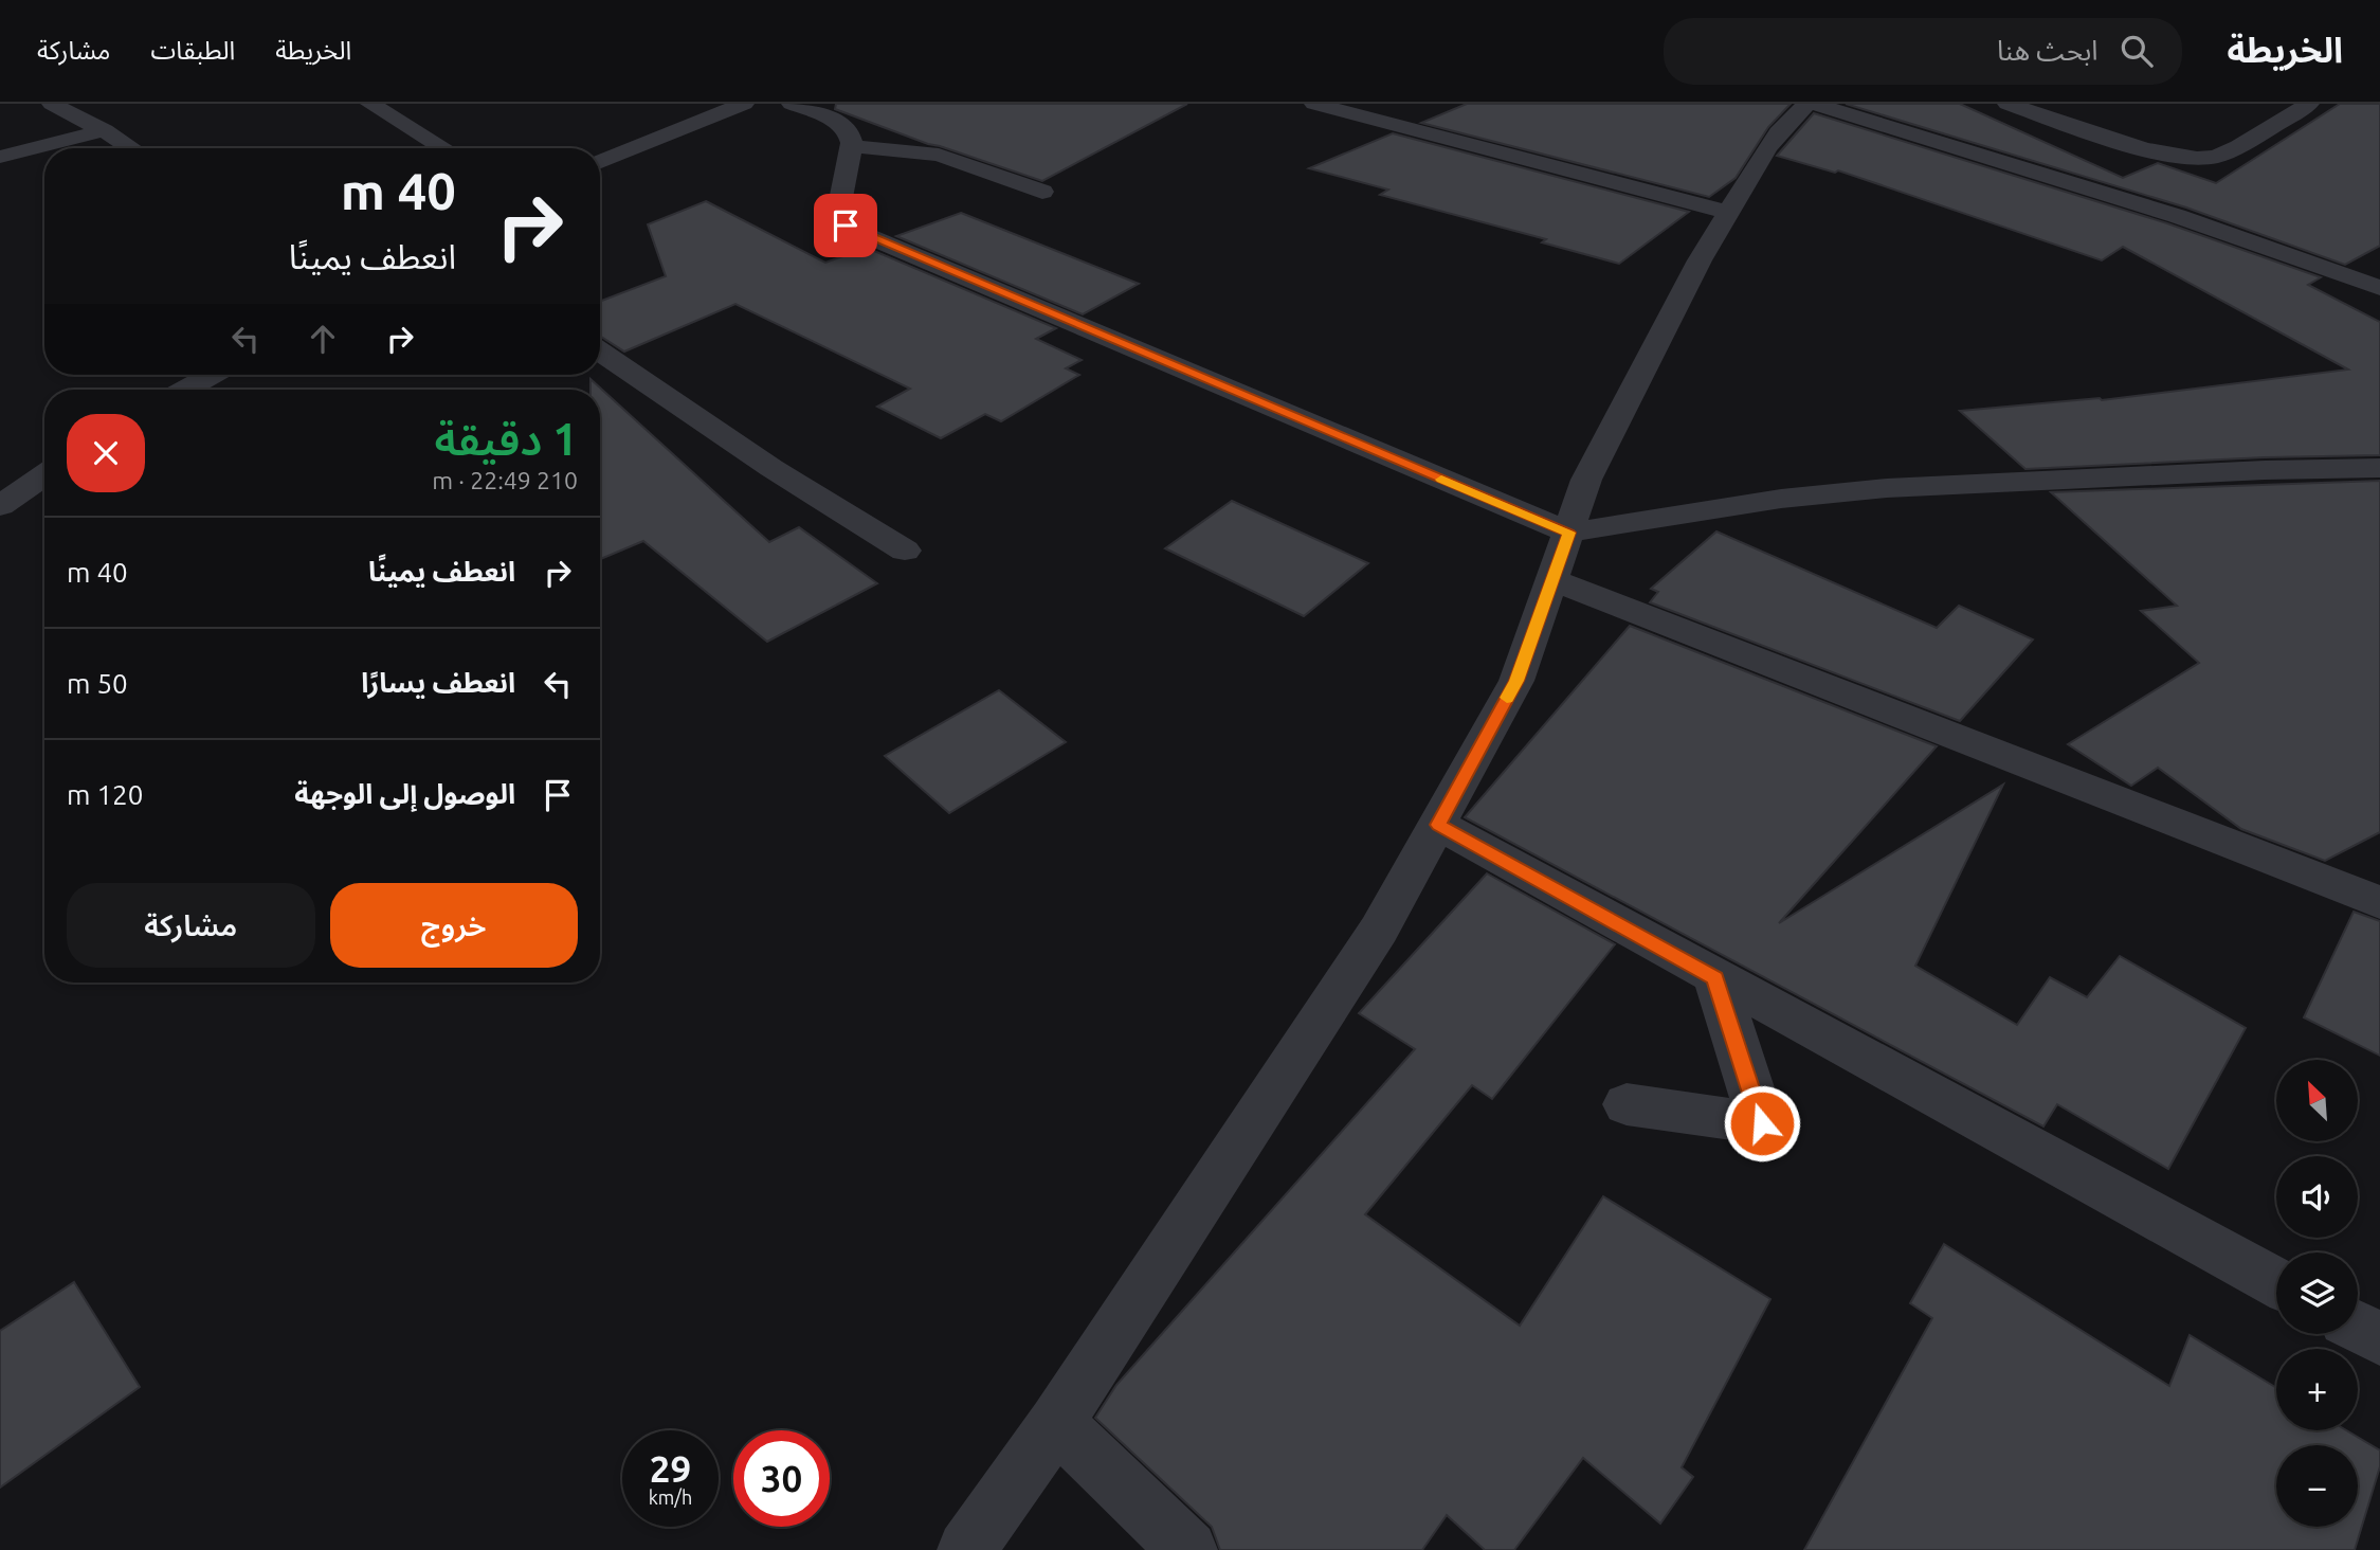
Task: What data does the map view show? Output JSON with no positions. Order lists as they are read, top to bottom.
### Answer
{
  "north": "top left",
  "page": {
    "header": "الخريطة",
    "search": "ابحث هنا",
    "nav": ["الخريطة", "الطبقات", "مشاركة"],
    "turn": ["40 m", "انعطف يمينًا"],
    "heading": ["1 دقيقة", "210 m · 22:49"],
    "list": [
      {
        "name": "انعطف يمينًا",
        "value": "40 m"
      },
      {
        "name": "انعطف يسارًا",
        "value": "50 m"
      },
      {
        "name": "الوصول إلى الوجهة",
        "value": "120 m"
      }
    ],
    "buttons": ["خروج", "مشاركة"],
    "map_buttons": ["+", "−"],
    "speed": "29 km/h",
    "limit": "30"
  }
}
